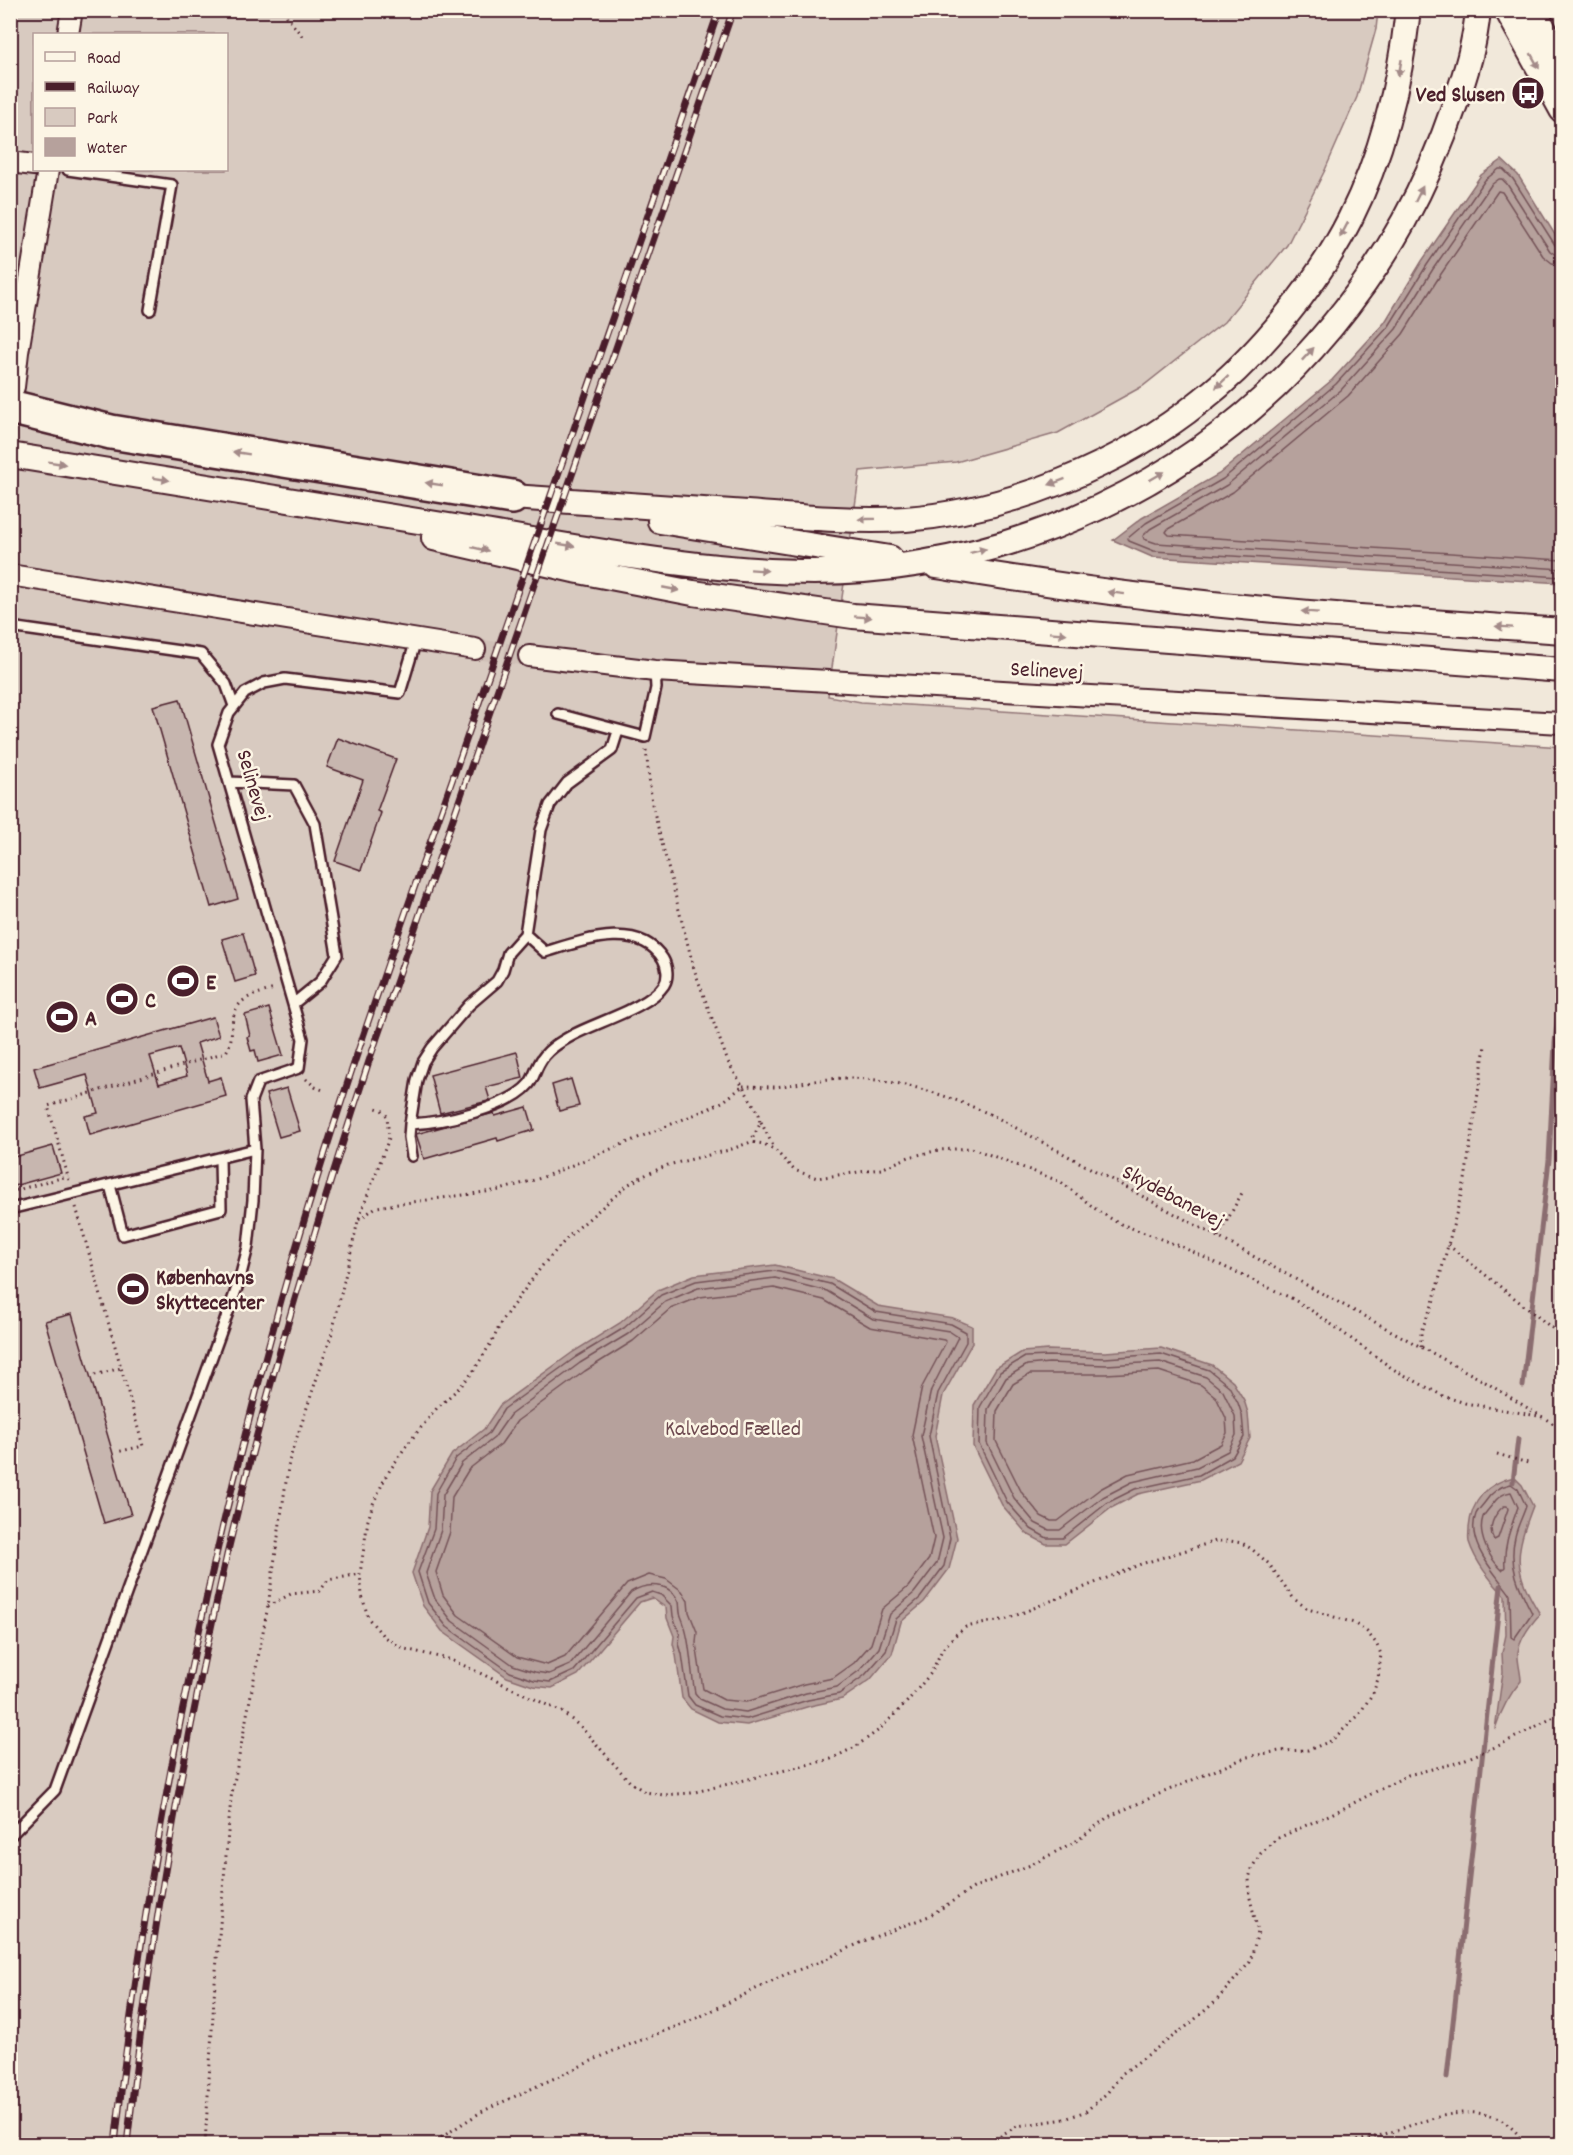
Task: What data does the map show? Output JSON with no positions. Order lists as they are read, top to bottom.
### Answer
{
  "streets": {
    "street": ["Selinevej"],
    "path": ["Skydebanevej"]
  },
  "parks": ["Kalvebod Fælled"],
  "places": {
    "bus stop": ["Ved Slusen"],
    "sports": [
      "E",
      "C",
      "A",
      "Københavns Skyttecenter"
    ]
  },
  "legend": [
    "Road",
    "Railway",
    "Park",
    "Water"
  ]
}
